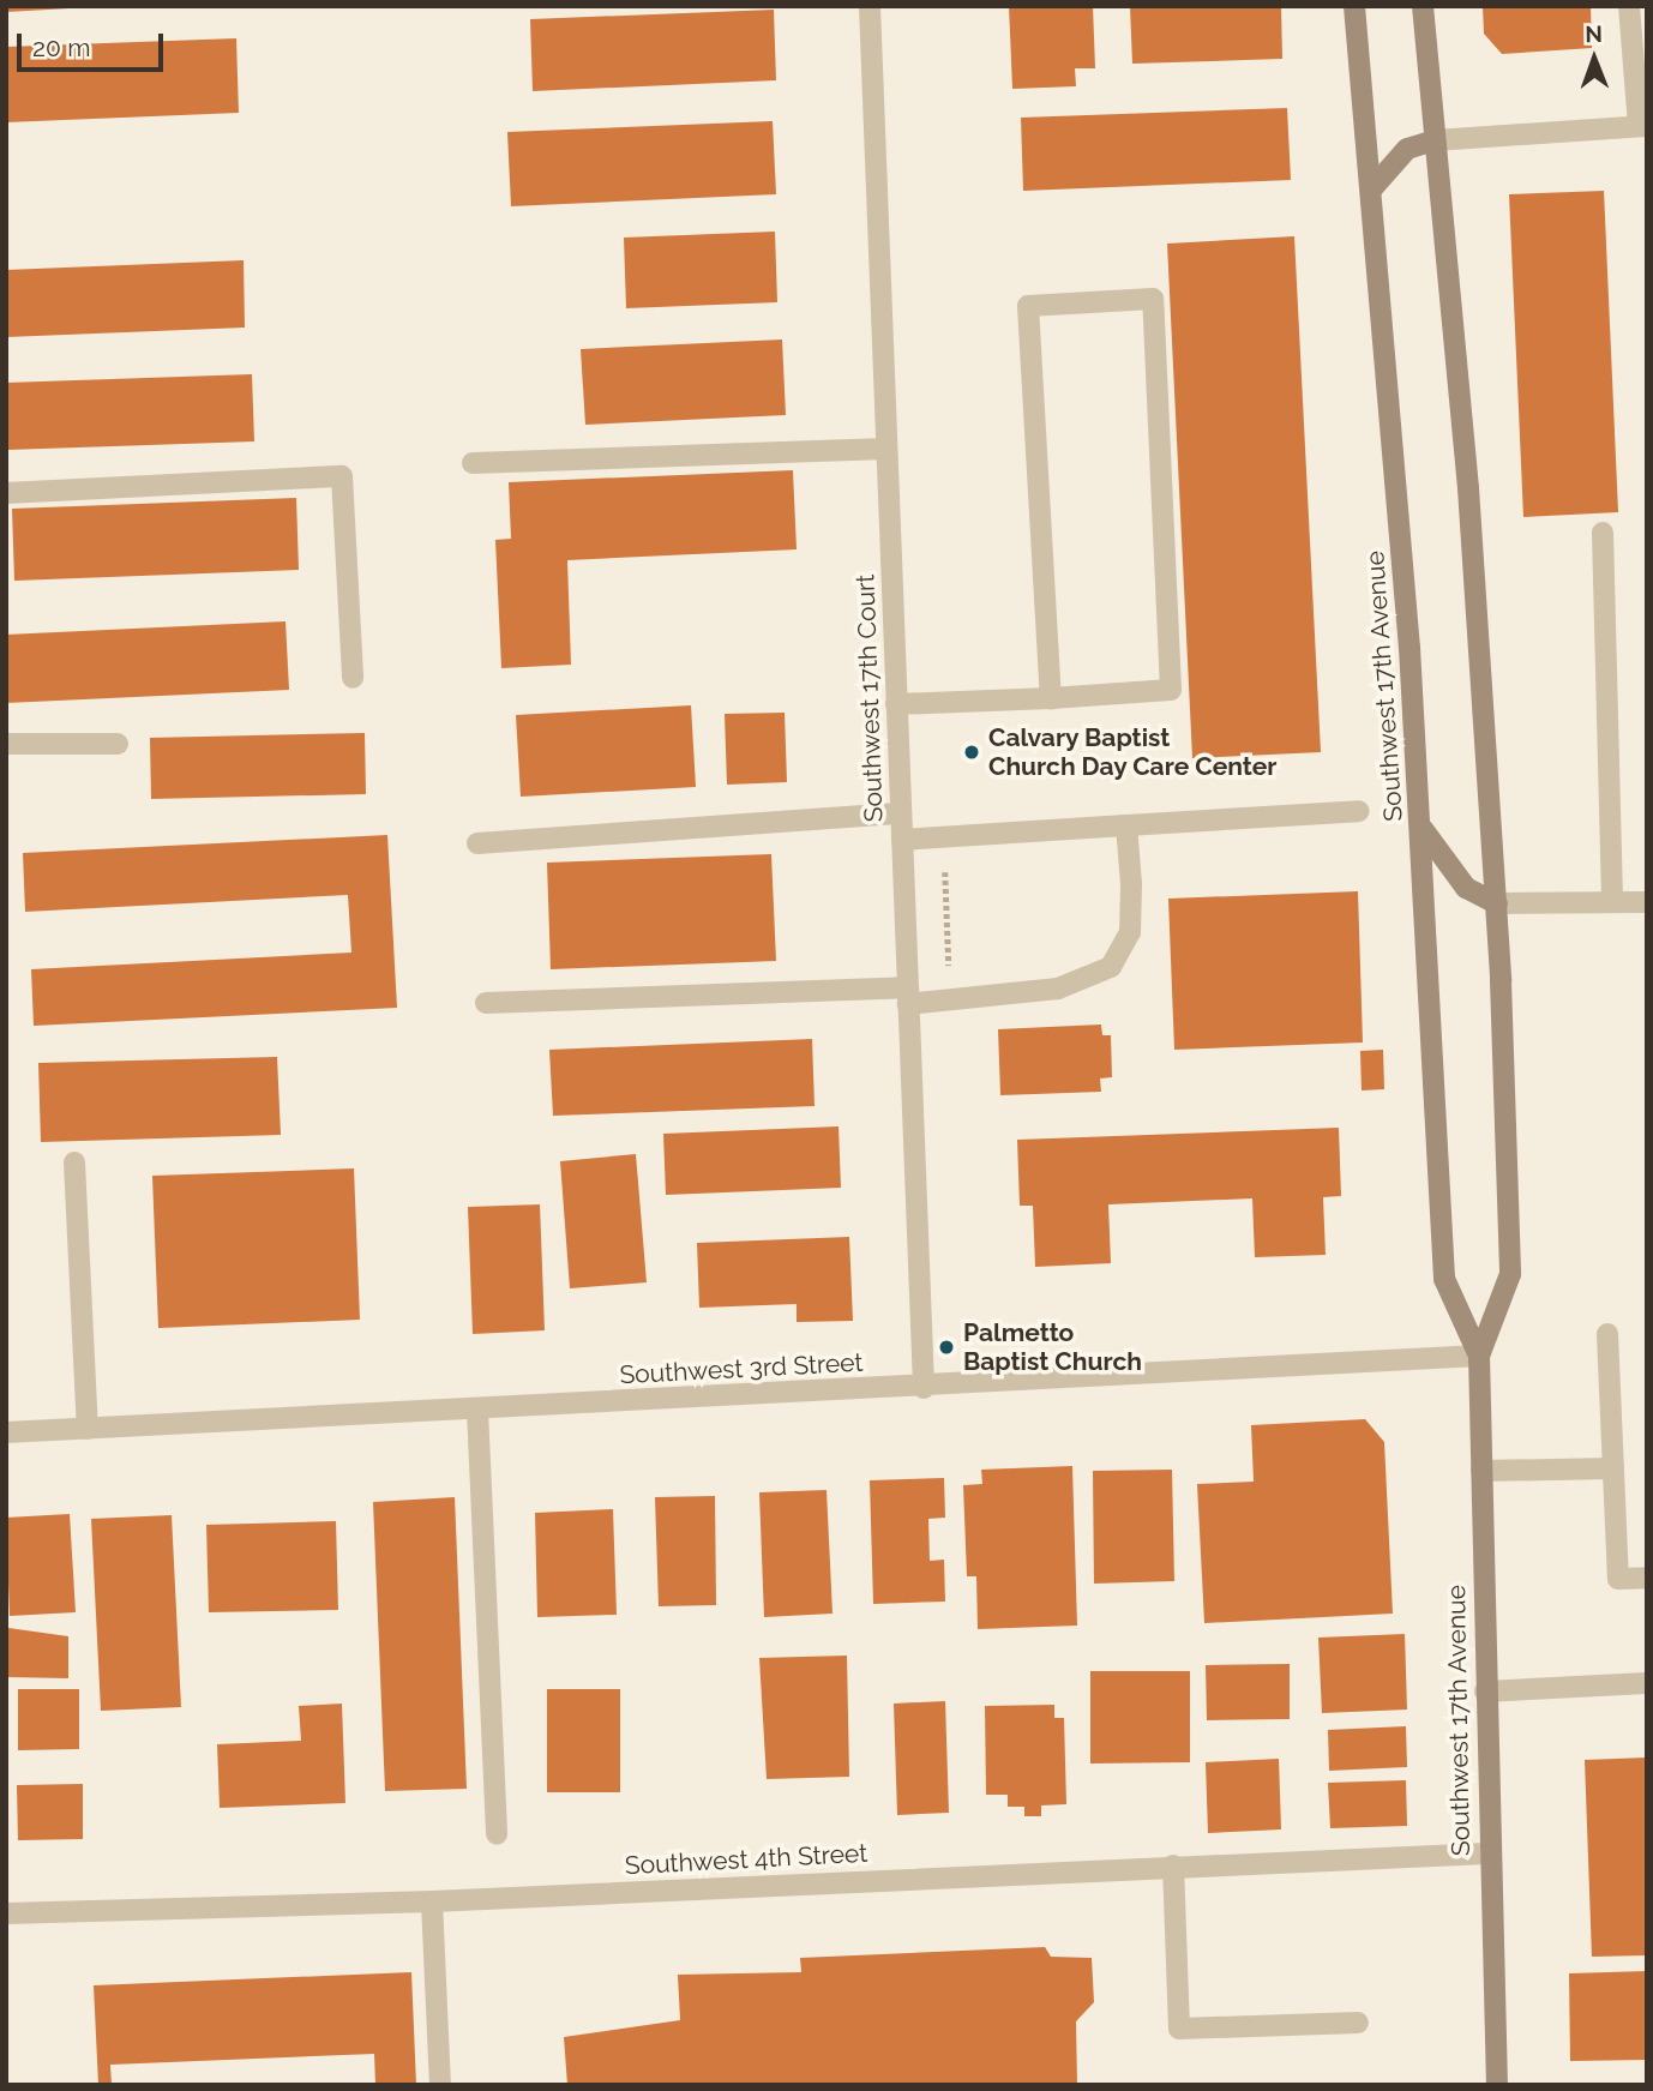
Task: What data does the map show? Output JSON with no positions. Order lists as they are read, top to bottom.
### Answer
{
  "streets": {
    "main road": ["Southwest 17th Avenue"],
    "street": ["Southwest 17th Court", "Southwest 3rd Street", "Southwest 4th Street"]
  },
  "crossings": [
    ["Southwest 17th Avenue", "Southwest 3rd Street"],
    ["Southwest 17th Avenue", "Southwest 4th Street"],
    ["Southwest 17th Court", "Southwest 3rd Street"]
  ],
  "places": ["Calvary Baptist Church Day Care Center", "Palmetto Baptist Church"],
  "scale_bar": "20 m",
  "north": "top"
}
